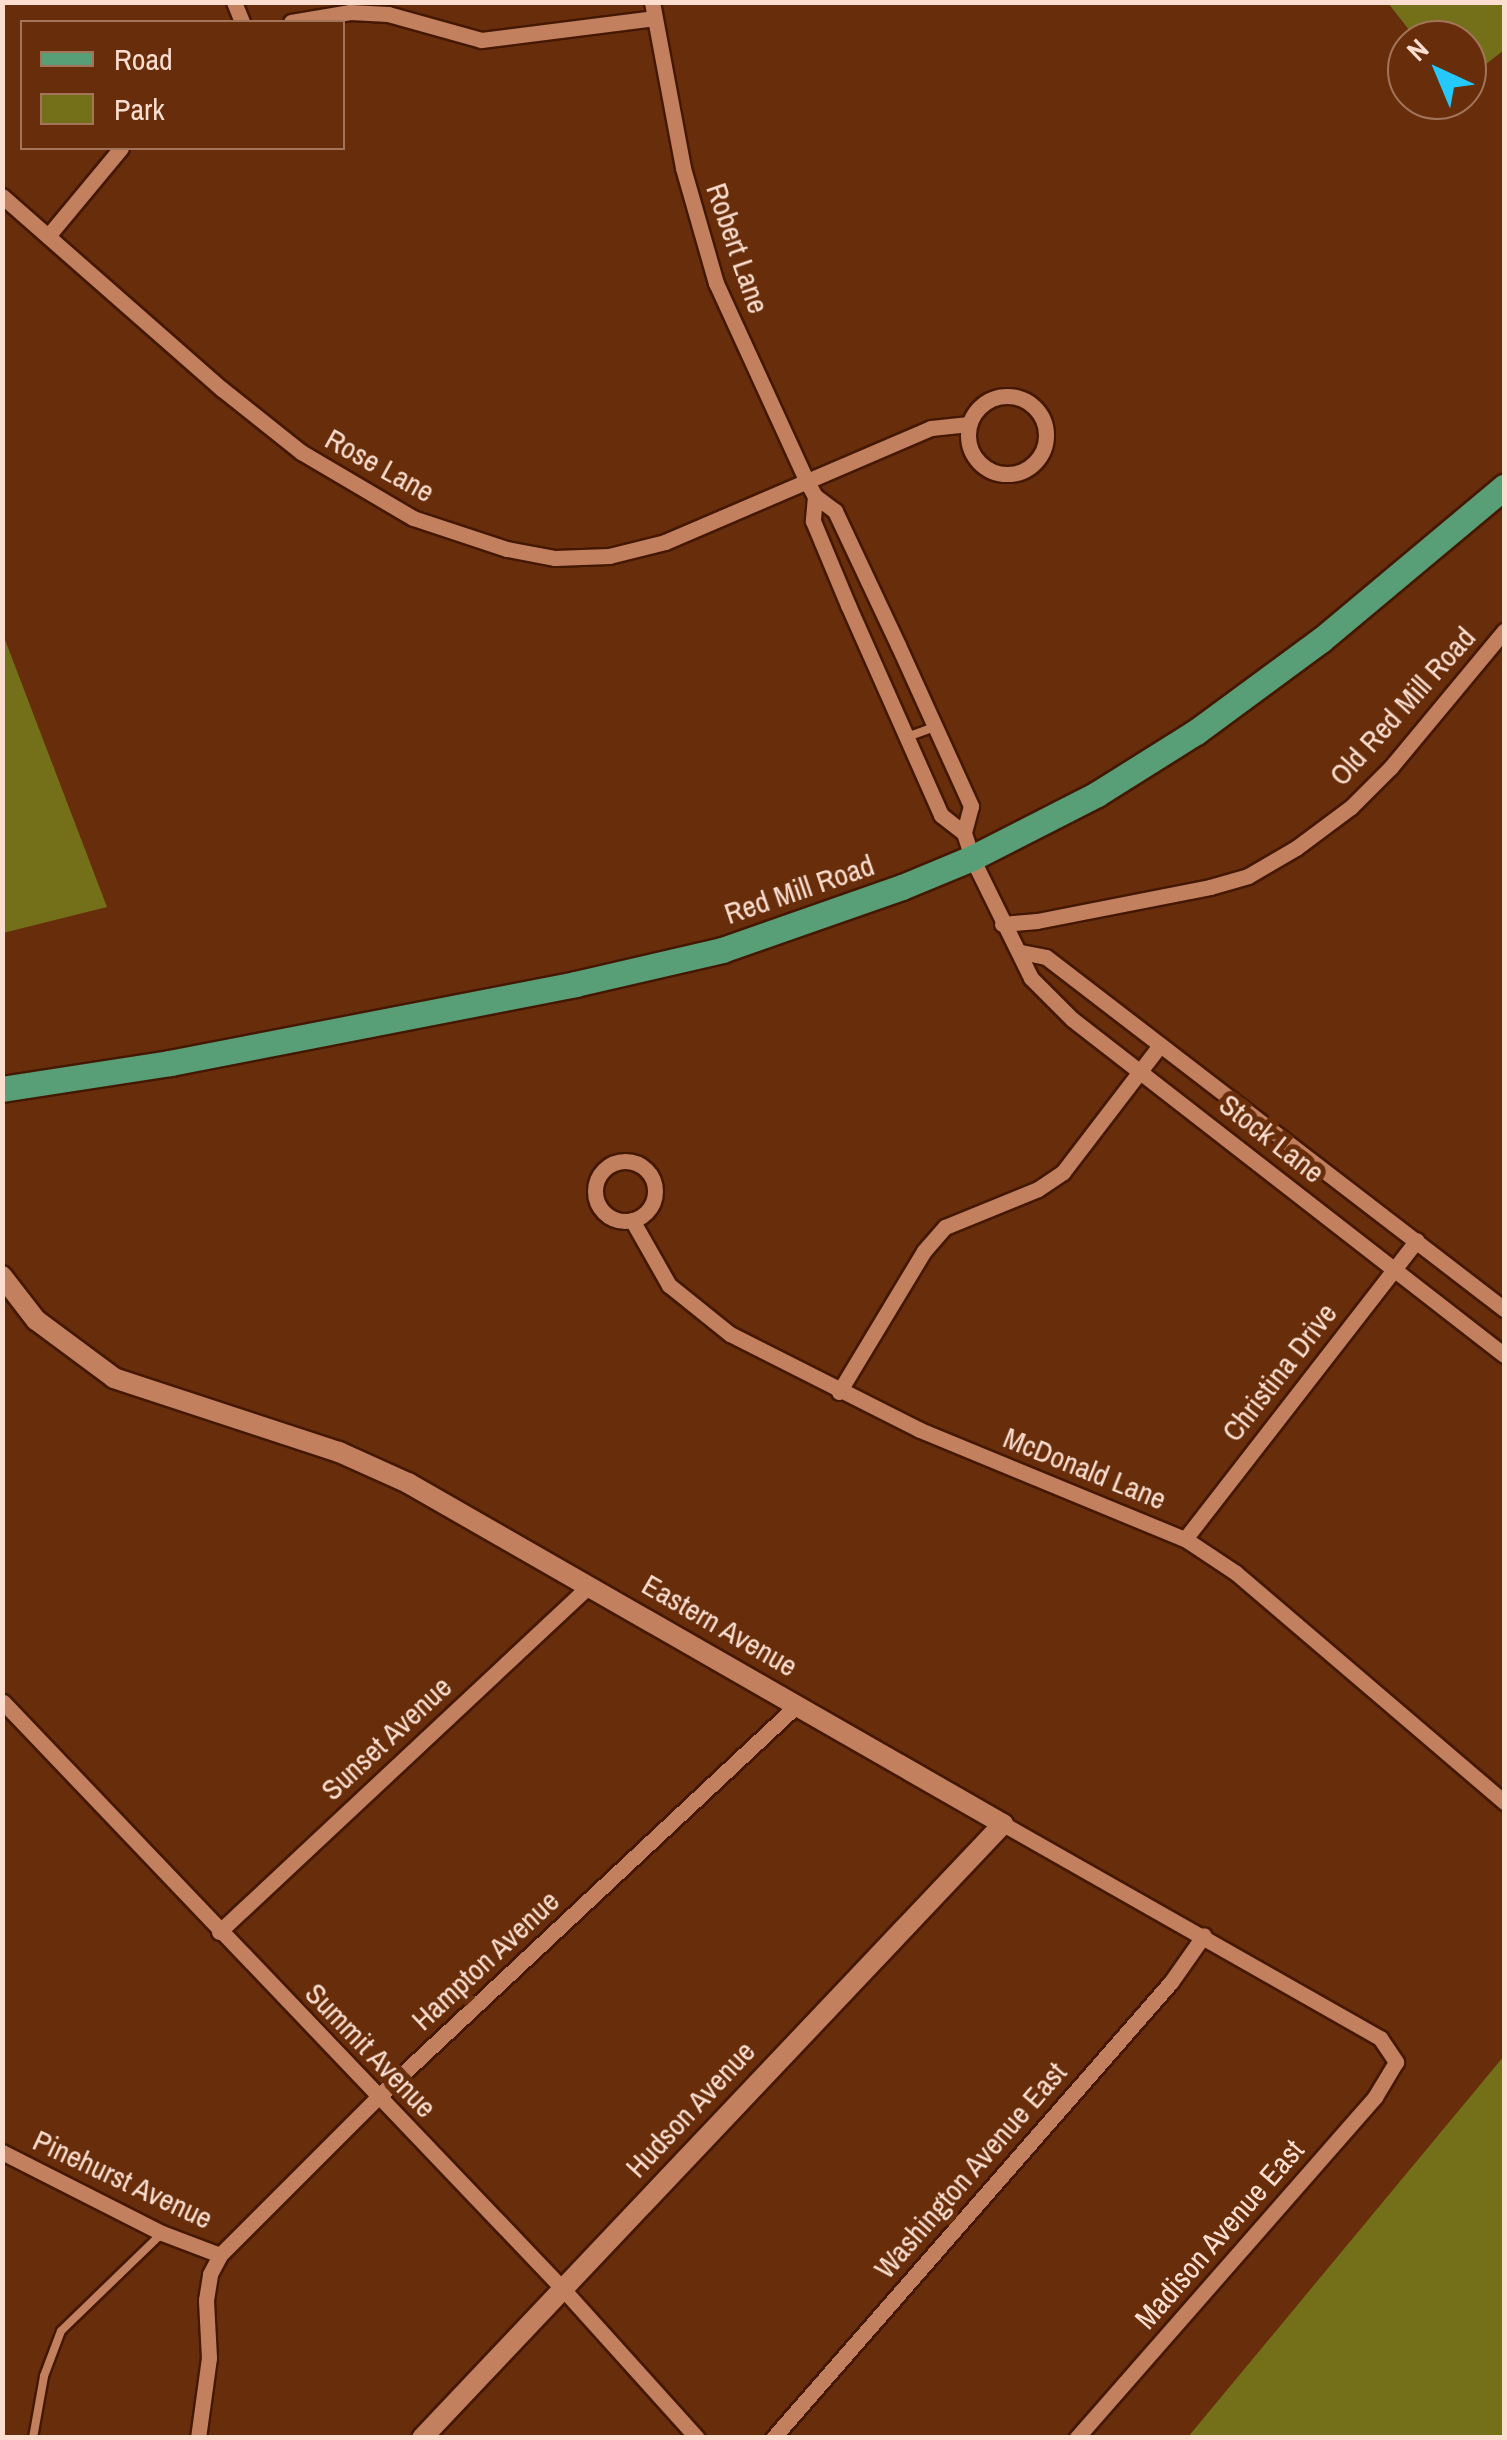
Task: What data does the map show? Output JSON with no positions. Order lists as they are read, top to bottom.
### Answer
{
  "streets": {
    "main road": ["Red Mill Road"],
    "street": [
      "Robert Lane",
      "Rose Lane",
      "Old Red Mill Road",
      "Stock Lane",
      "Christina Drive",
      "McDonald Lane",
      "Eastern Avenue",
      "Sunset Avenue",
      "Hampton Avenue",
      "Summit Avenue",
      "Hudson Avenue",
      "Washington Avenue East",
      "Pinehurst Avenue",
      "Madison Avenue East"
    ]
  },
  "crossings": [
    ["Robert Lane", "Rose Lane"],
    ["Robert Lane", "Red Mill Road"],
    ["Robert Lane", "Stock Lane"],
    ["Old Red Mill Road", "Stock Lane"],
    ["Red Mill Road", "Stock Lane"],
    ["Stock Lane", "Christina Drive"],
    ["Christina Drive", "McDonald Lane"],
    ["Eastern Avenue", "Sunset Avenue"],
    ["Eastern Avenue", "Hampton Avenue"],
    ["Eastern Avenue", "Hudson Avenue"],
    ["Eastern Avenue", "Washington Avenue East"],
    ["Eastern Avenue", "Madison Avenue East"],
    ["Sunset Avenue", "Summit Avenue"],
    ["Hampton Avenue", "Summit Avenue"],
    ["Hampton Avenue", "Pinehurst Avenue"],
    ["Summit Avenue", "Hudson Avenue"]
  ],
  "legend": ["Road", "Park"],
  "north": "top left"
}
